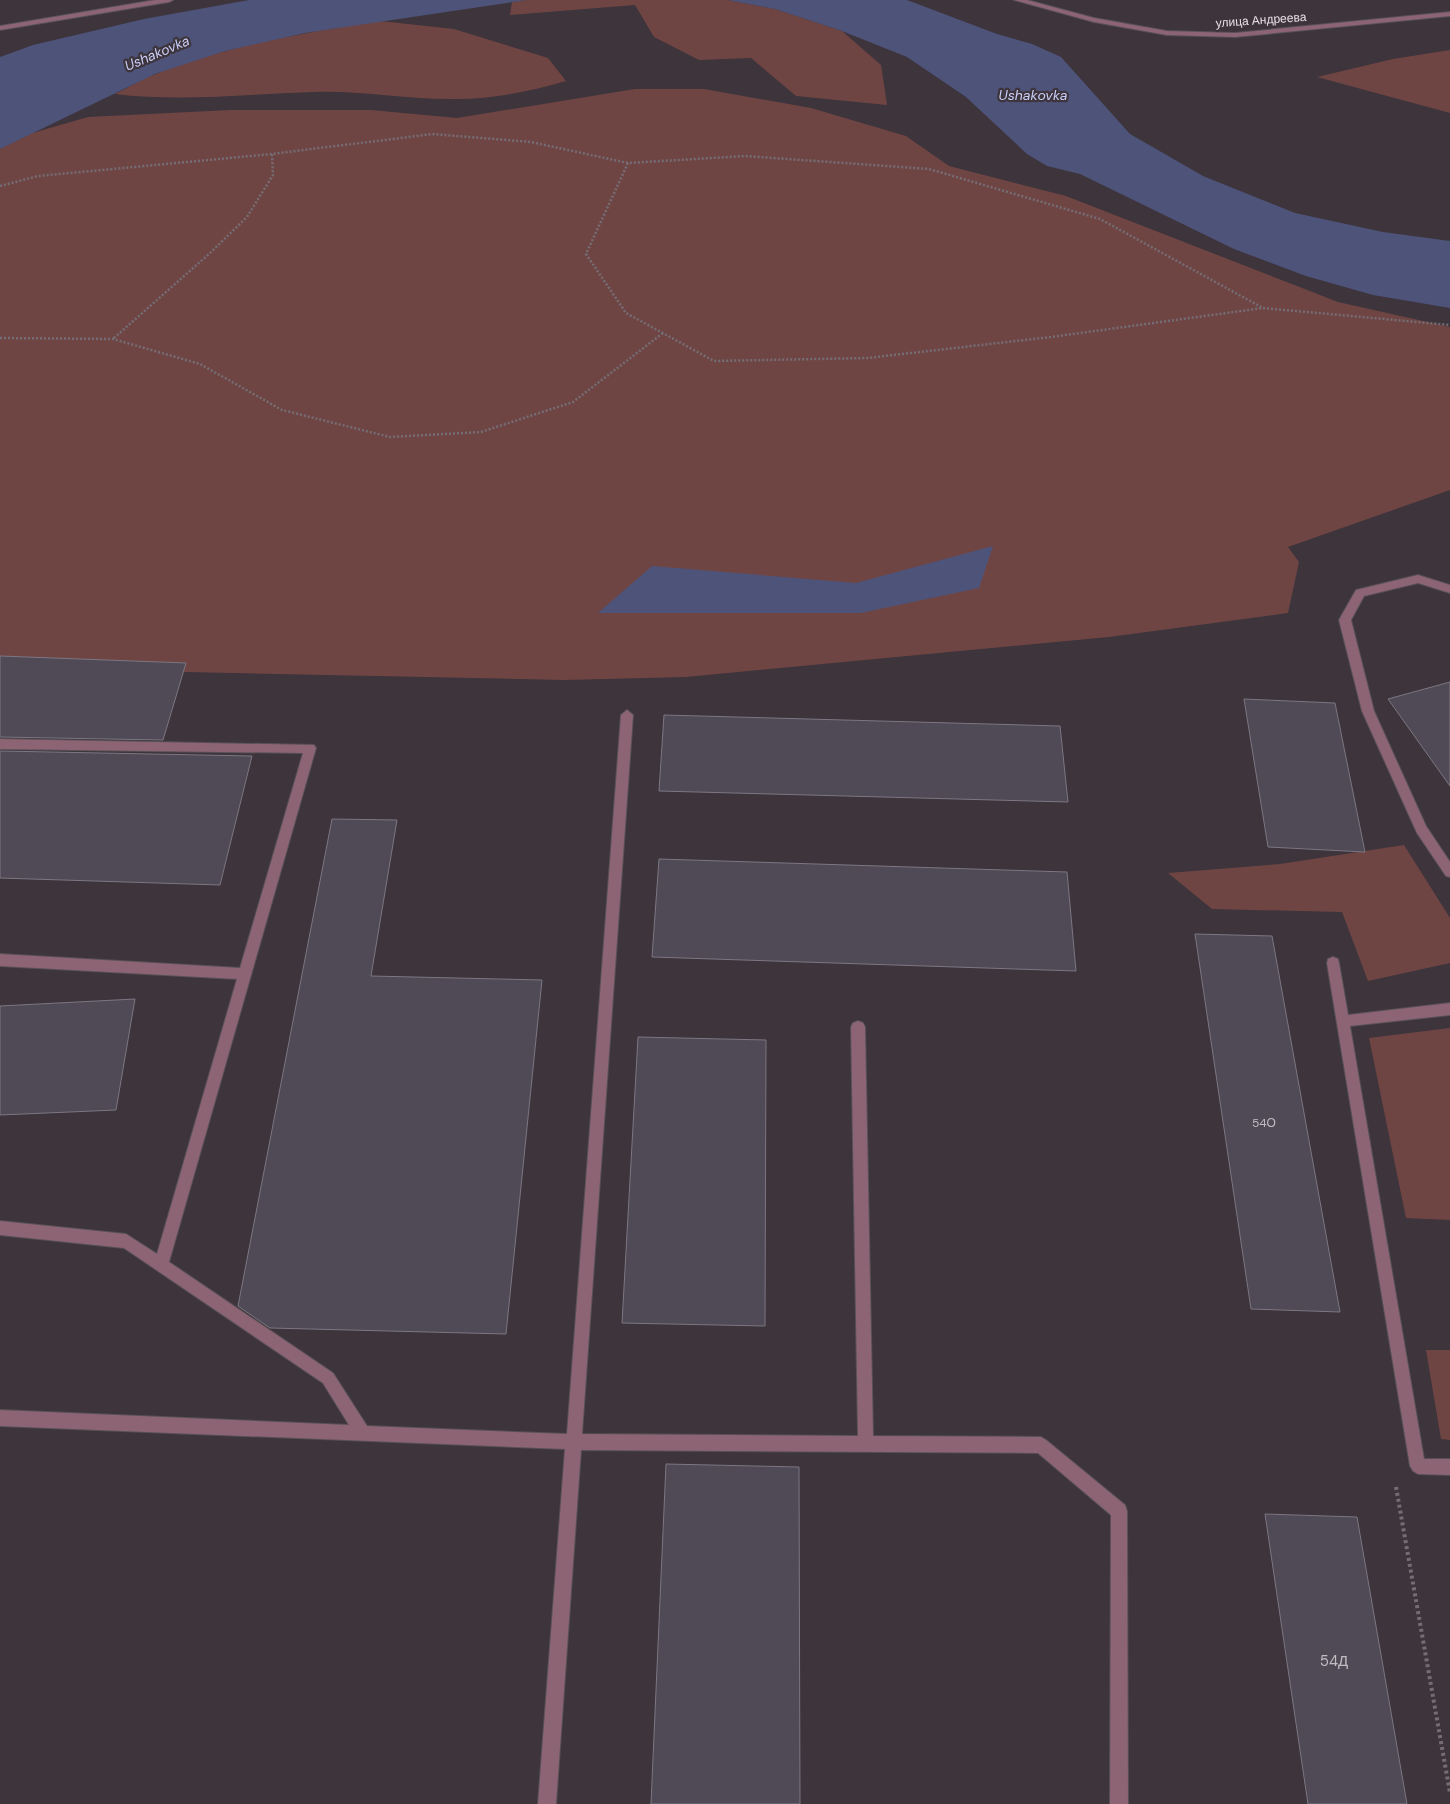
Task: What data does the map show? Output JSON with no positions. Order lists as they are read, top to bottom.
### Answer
{
  "streets": {
    "street": ["улица Андреева"]
  },
  "water": ["Ushakovka"],
  "house_numbers": ["54О", "54Д"]
}
